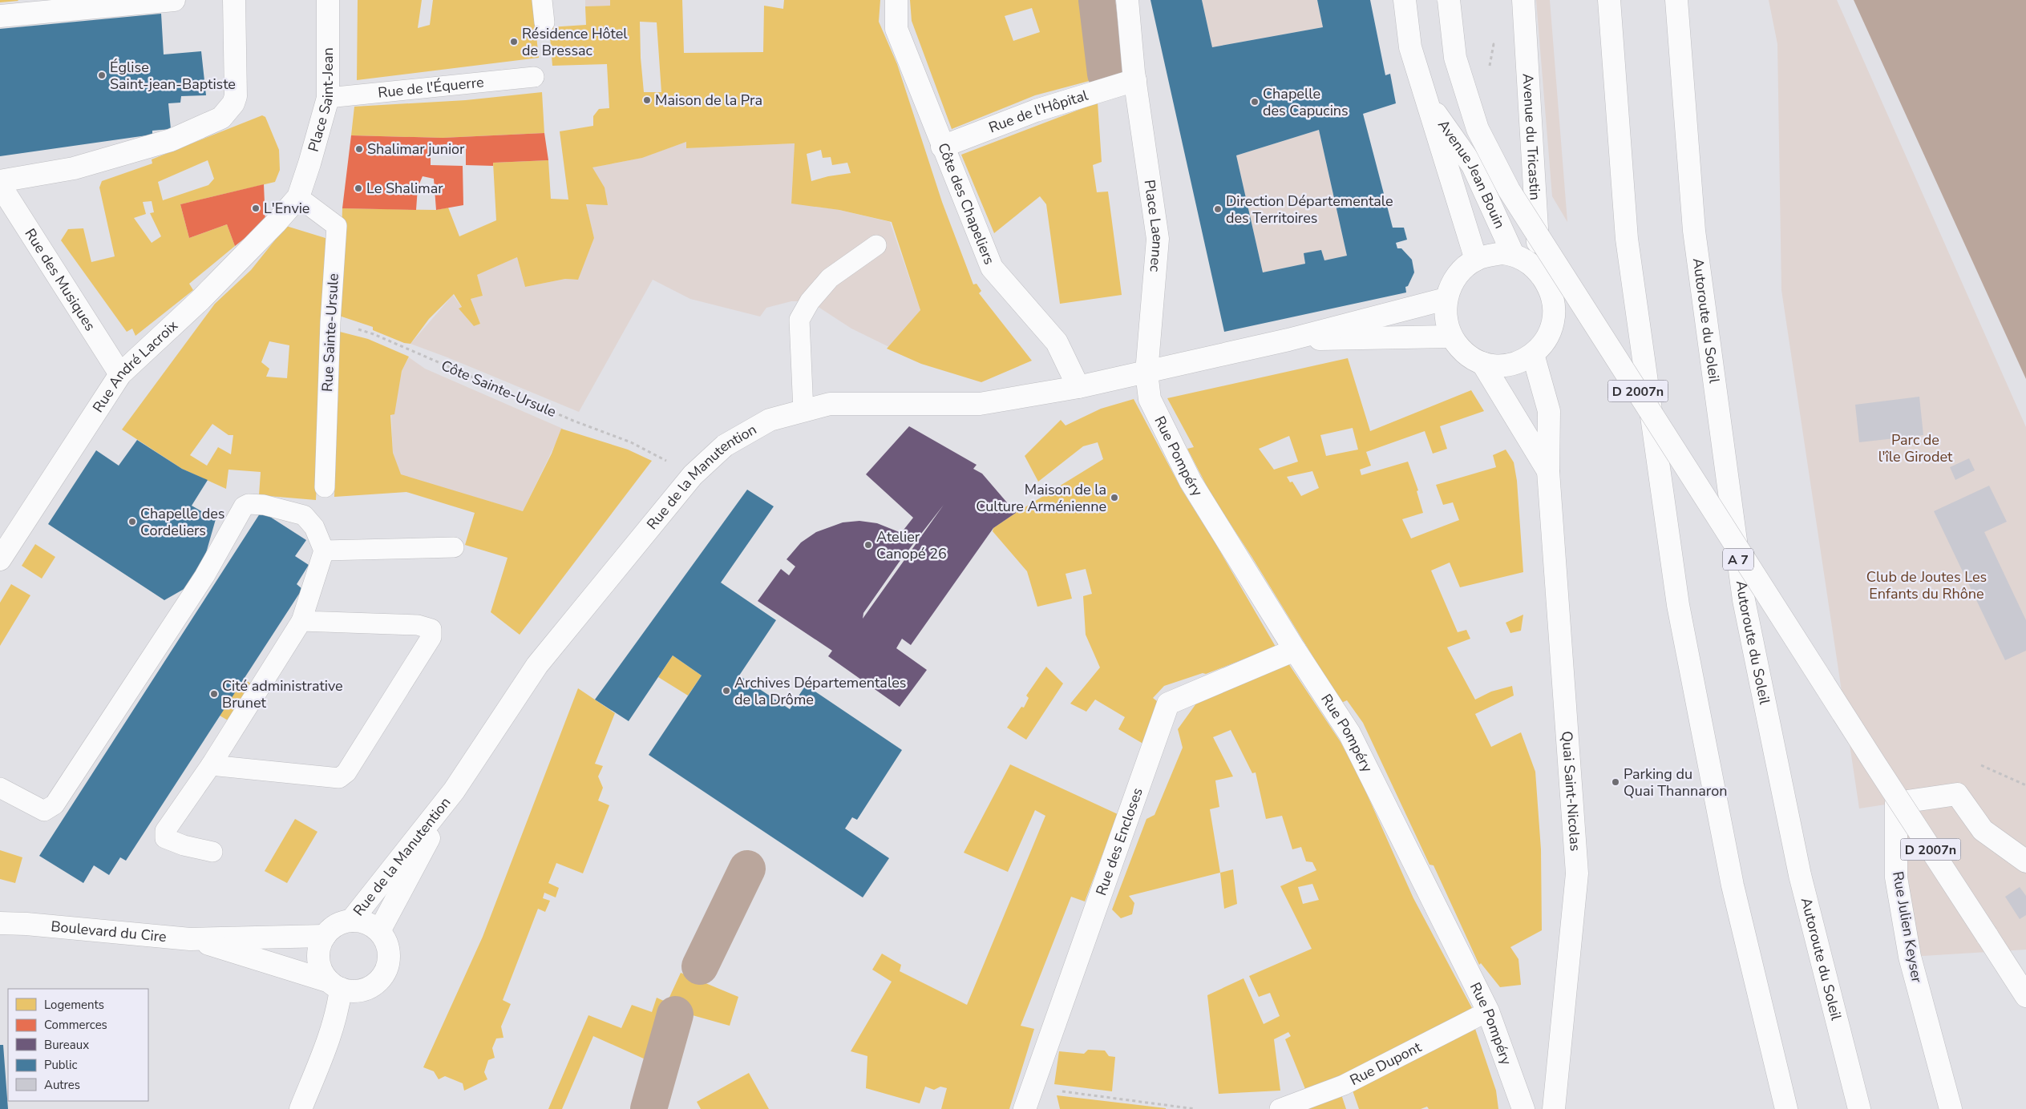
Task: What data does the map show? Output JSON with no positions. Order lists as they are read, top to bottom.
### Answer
{
  "streets": {
    "main road": [
      "Place Saint-Jean",
      "Rue de l'Hôpital",
      "Avenue du Tricastin",
      "Avenue Jean Bouin",
      "Côte des Chapeliers",
      "Place Laennec",
      "Rue des Musiques",
      "Autoroute du Soleil",
      "Rue André Lacroix",
      "D 2007n",
      "Rue Pompéry",
      "Rue de la Manutention",
      "A 7",
      "Quai Saint-Nicolas",
      "Rue des Encloses",
      "Rue Julien Keyser",
      "Boulevard du Cire"
    ],
    "lane": ["Rue de l'Équerre", "Rue Sainte-Ursule", "Rue Dupont"],
    "path": ["Côte Sainte-Ursule"]
  },
  "crossings": [
    ["Rue de l'Équerre", "Place Saint-Jean"],
    ["Place Saint-Jean", "Rue Sainte-Ursule"],
    ["Place Saint-Jean", "Rue André Lacroix"],
    ["Rue de l'Hôpital", "Côte des Chapeliers"],
    ["Rue de l'Hôpital", "Place Laennec"],
    ["Avenue du Tricastin", "Avenue Jean Bouin"],
    ["Avenue du Tricastin", "Quai Saint-Nicolas"],
    ["Avenue Jean Bouin", "Quai Saint-Nicolas"],
    ["Côte des Chapeliers", "Rue de la Manutention"],
    ["Place Laennec", "Rue Pompéry"],
    ["Place Laennec", "Rue de la Manutention"],
    ["Rue des Musiques", "Rue André Lacroix"],
    ["Rue Sainte-Ursule", "Rue André Lacroix"],
    ["Rue Pompéry", "Rue de la Manutention"],
    ["Rue Pompéry", "Rue des Encloses"],
    ["Rue Pompéry", "Rue Dupont"],
    ["Rue de la Manutention", "Boulevard du Cire"]
  ],
  "parks": ["Parc de l'île Girodet", "Club de Joutes Les Enfants du Rhône"],
  "places": [
    "Résidence Hôtel de Bressac",
    "Église Saint-jean-Baptiste",
    "Maison de la Pra",
    "Chapelle des Capucins",
    "Shalimar junior",
    "Le Shalimar",
    "L'Envie",
    "Direction Départementale des Territoires",
    "Maison de la Culture Arménienne",
    "Chapelle des Cordeliers",
    "Atelier Canopé 26",
    "Archives Départementales de la Drôme",
    "Cité administrative Brunet",
    "Parking du Quai Thannaron"
  ],
  "legend": [
    "Logements",
    "Commerces",
    "Bureaux",
    "Public",
    "Autres"
  ]
}
